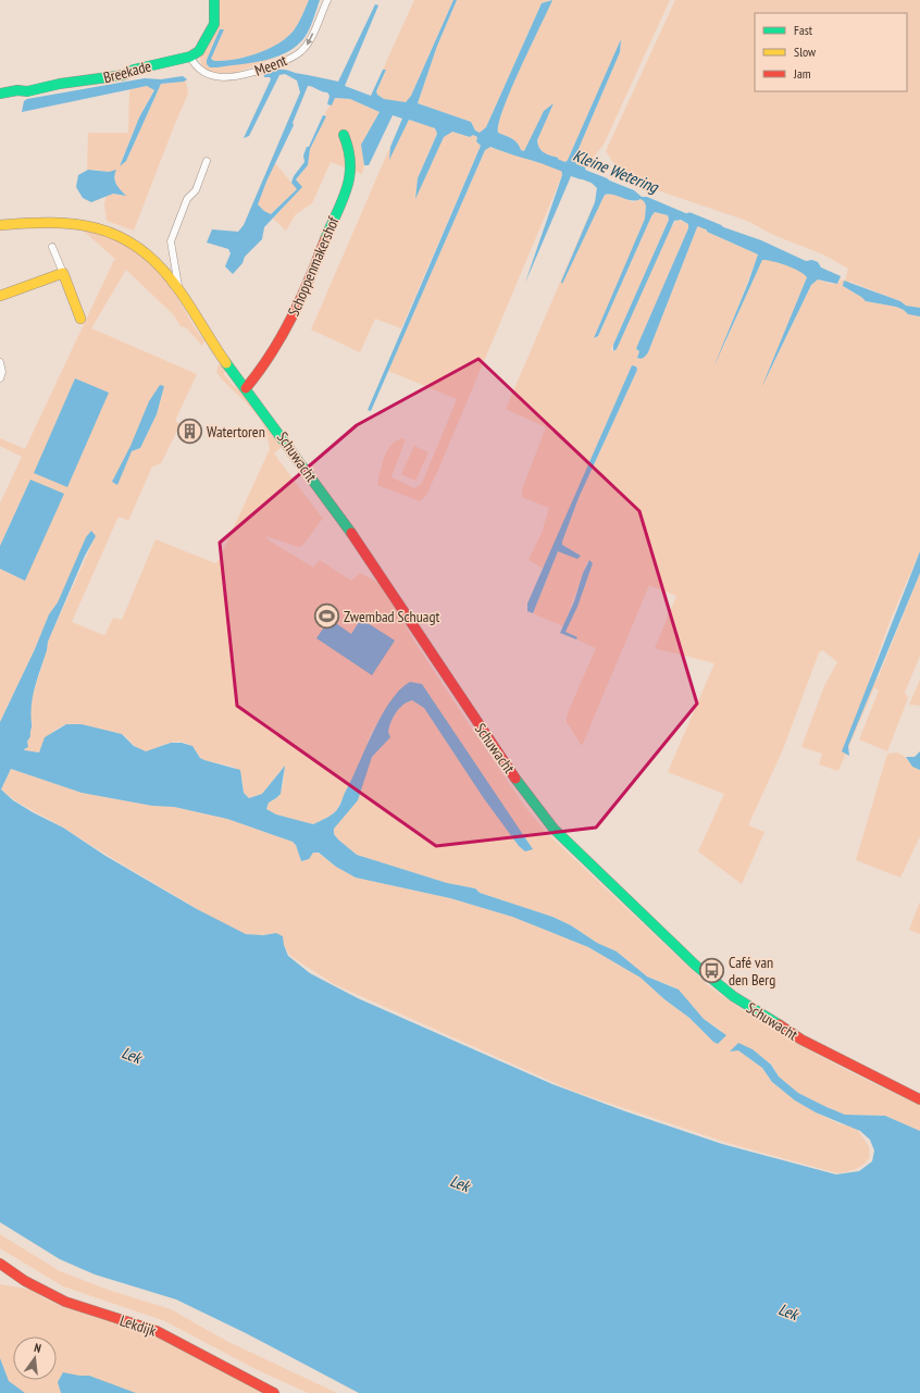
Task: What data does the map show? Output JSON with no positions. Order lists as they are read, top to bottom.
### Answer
{
  "streets": {
    "street": [
      "Meent",
      "Breekade",
      "Schoppenmakershof",
      "Schuwacht",
      "Lekdijk"
    ]
  },
  "crossings": [
    ["Meent", "Breekade"],
    ["Schoppenmakershof", "Schuwacht"]
  ],
  "one_way": ["Meent"],
  "water": ["Kleine Wetering", "Lek"],
  "places": {
    "building": ["Watertoren"],
    "sports": ["Zwembad Schuagt"],
    "bus stop": ["Café van den Berg"]
  },
  "legend": ["Fast", "Slow", "Jam"],
  "north": "top"
}
